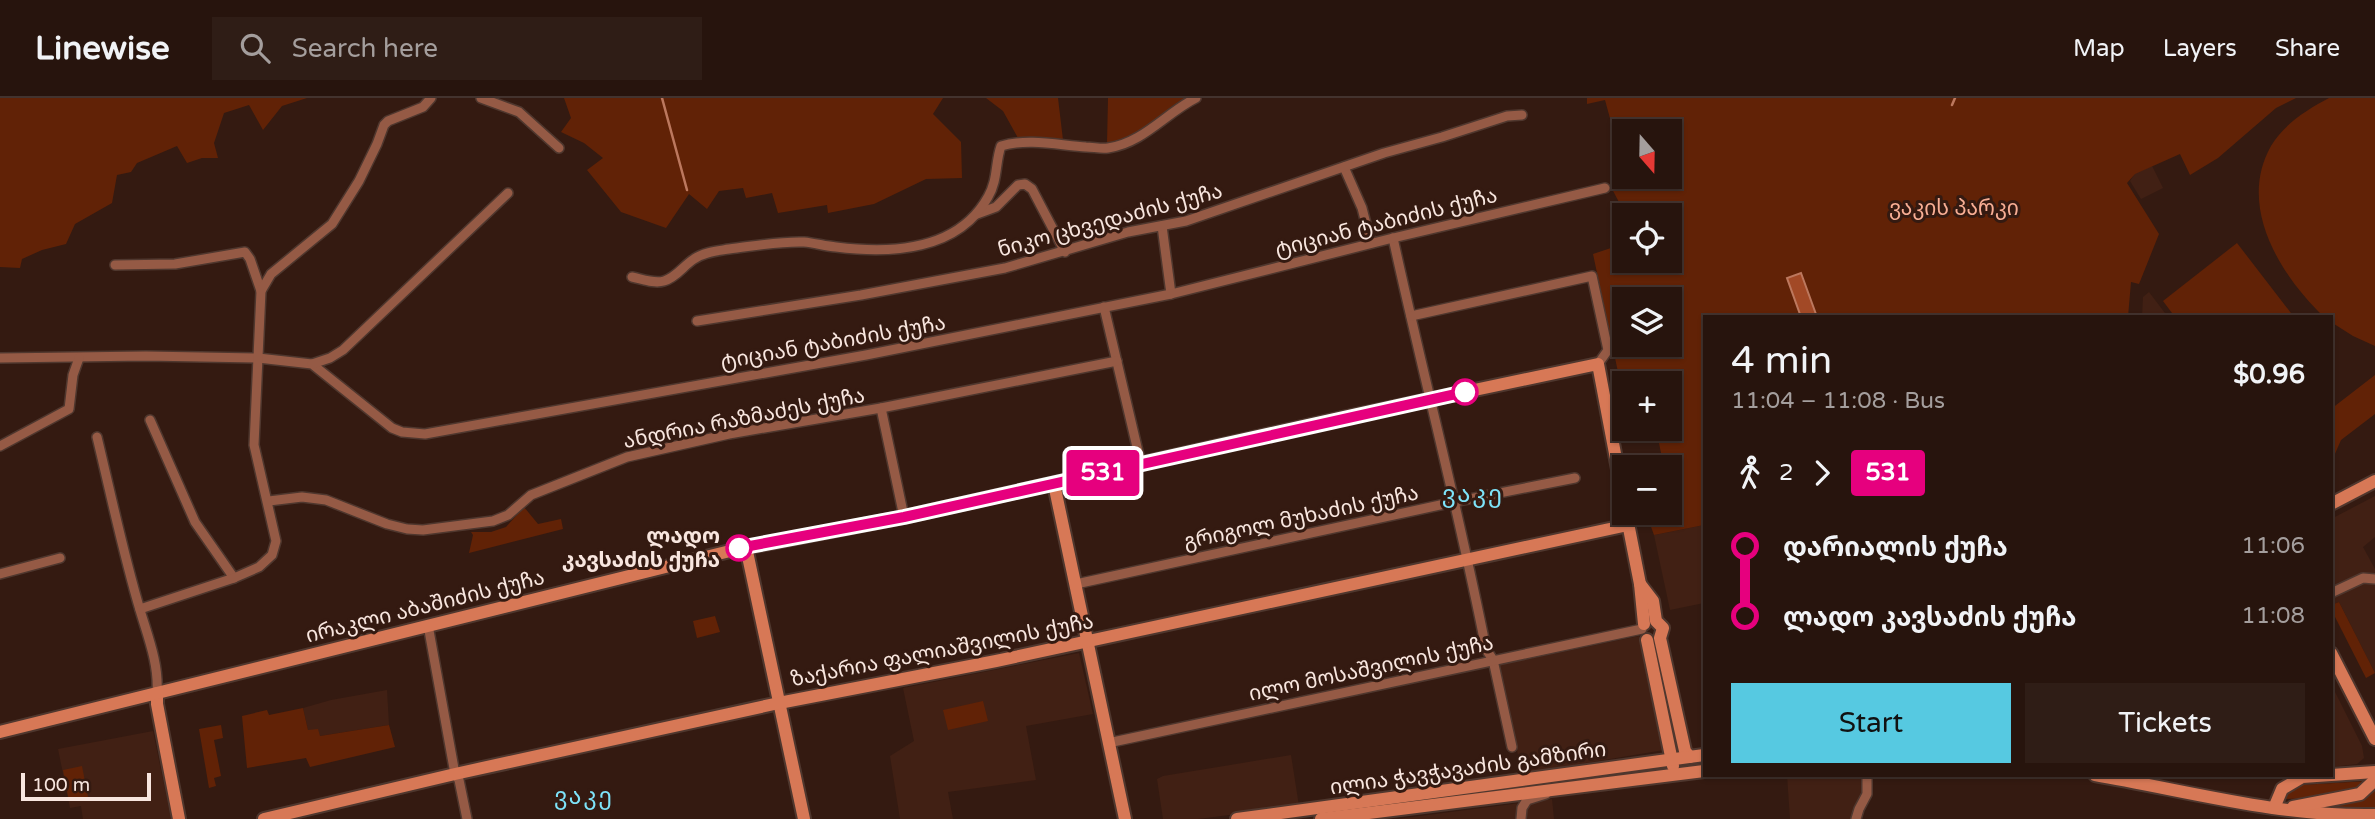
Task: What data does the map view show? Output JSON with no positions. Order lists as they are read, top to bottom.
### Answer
{
  "streets": {
    "street": [
      "ნიკო ცხვედაძის ქუჩა",
      "ტიციან ტაბიძის ქუჩა",
      "ანდრია რაზმაძეს ქუჩა",
      "გრიგოლ მუხაძის ქუჩა",
      "ირაკლი აბაშიძის ქუჩა",
      "ზაქარია ფალიაშვილის ქუჩა",
      "ილო მოსაშვილის ქუჩა",
      "ილია ჭავჭავაძის გამზირი"
    ]
  },
  "districts": ["ვაკე", "ვაკე"],
  "parks": ["ვაკის პარკი"],
  "places": ["ლადო კავსაძის ქუჩა"],
  "lines": ["bus line 531"],
  "scale_bar": "100 m",
  "north": "bottom",
  "page": {
    "header": "Linewise",
    "search": "Search here",
    "nav": ["Map", "Layers", "Share"],
    "on_map": "531",
    "map_buttons": ["+", "−"],
    "heading": ["4 min", "11:04 – 11:08 · Bus", "$0.96"],
    "legs": ["2", "531"],
    "list": [
      {
        "name": "დარიალის ქუჩა",
        "value": "11:06"
      },
      {
        "name": "ლადო კავსაძის ქუჩა",
        "value": "11:08"
      }
    ],
    "buttons": ["Start", "Tickets"],
    "scale": "100 m"
  }
}
